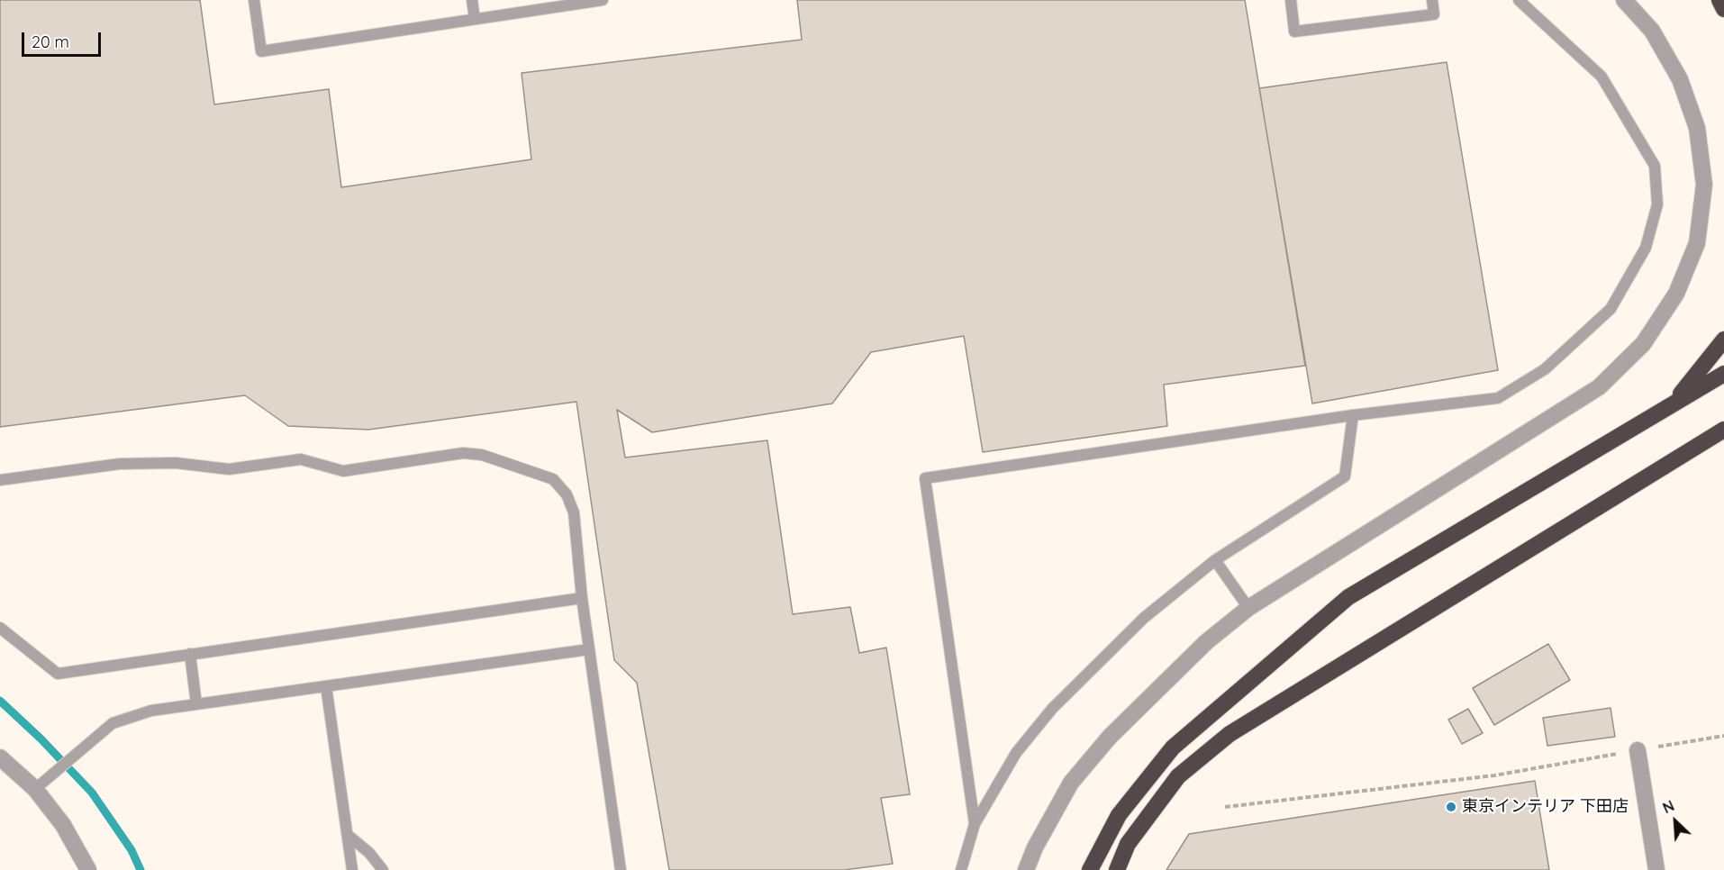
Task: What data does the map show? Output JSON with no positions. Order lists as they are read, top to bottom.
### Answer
{
  "places": ["東京インテリア 下田店"],
  "scale_bar": "20 m",
  "north": "top left"
}
